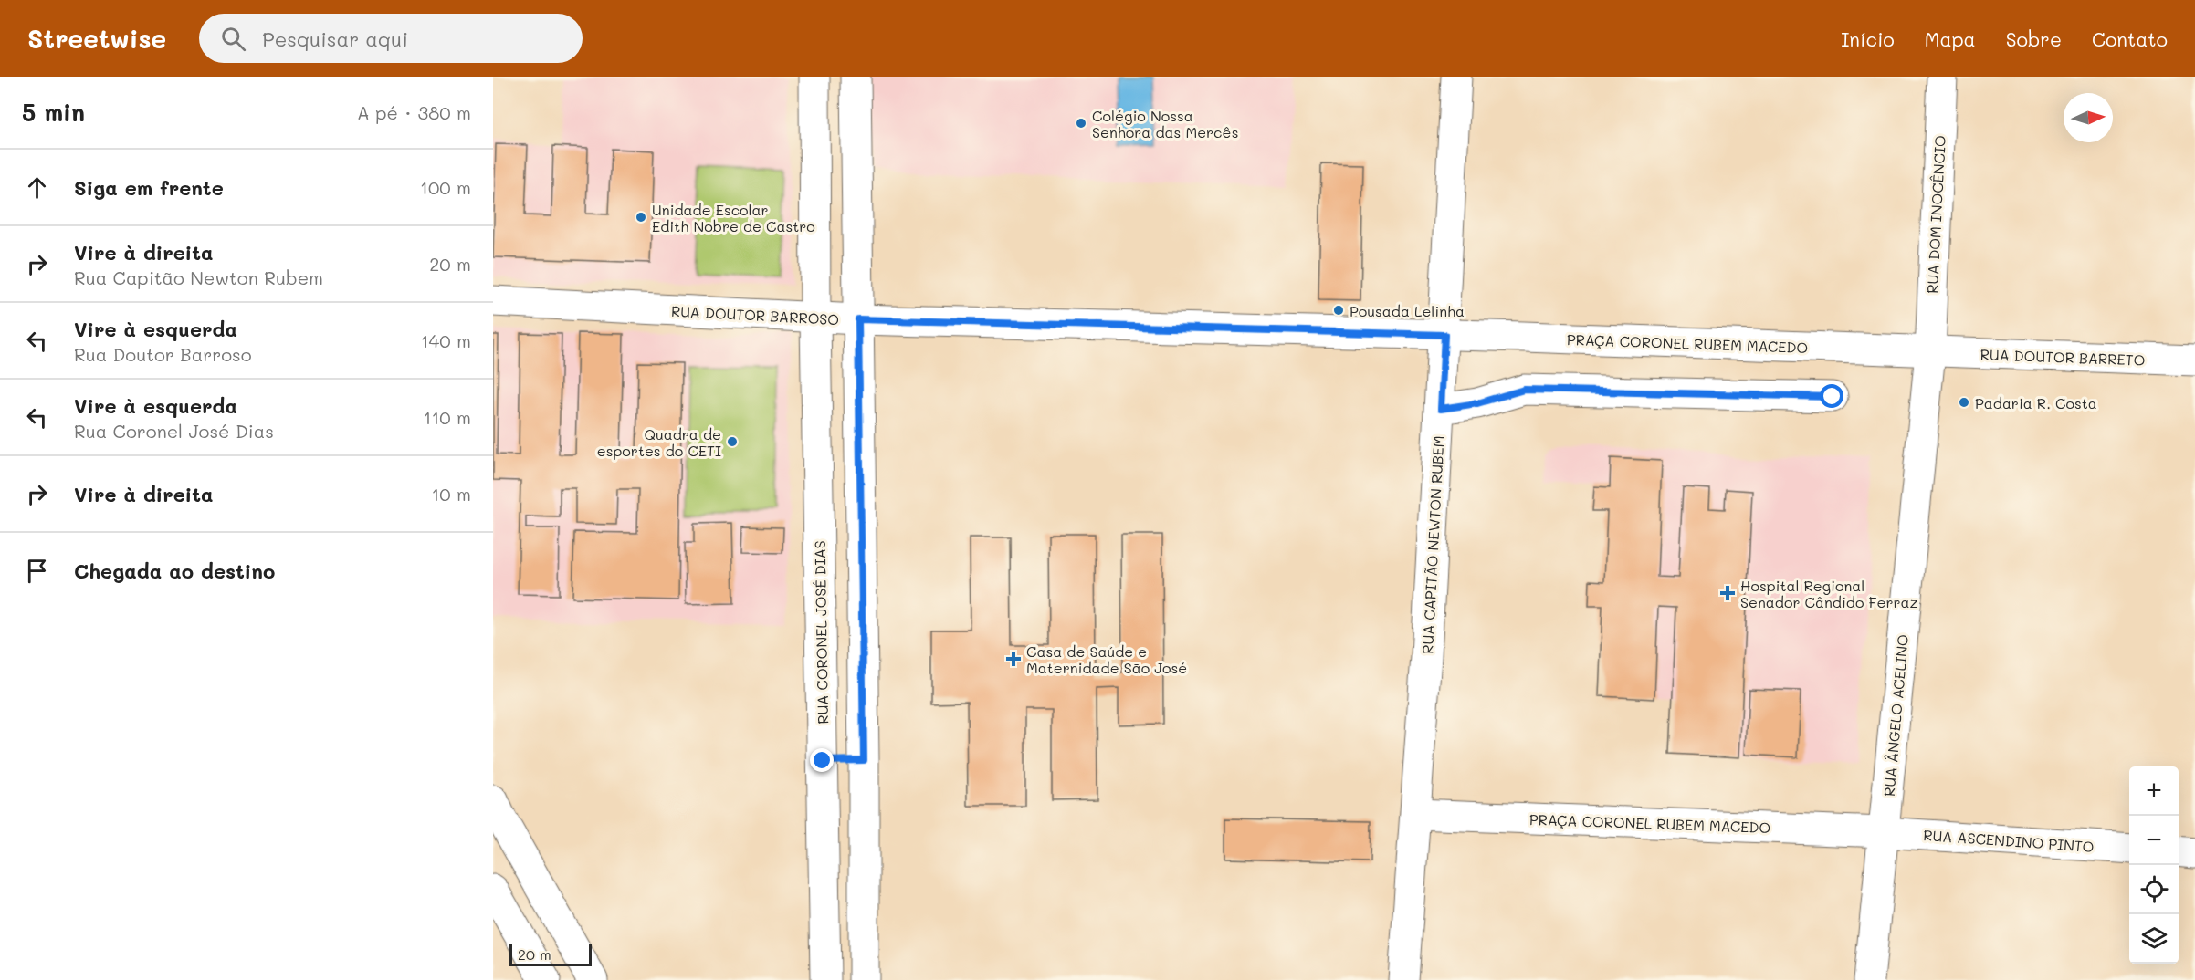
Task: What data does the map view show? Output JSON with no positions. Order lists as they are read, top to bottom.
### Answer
{
  "streets": {
    "street": [
      "RUA DOM INOCÊNCIO",
      "RUA DOUTOR BARROSO",
      "PRAÇA CORONEL RUBEM MACEDO",
      "RUA DOUTOR BARRETO",
      "RUA CAPITÃO NEWTON RUBEM",
      "RUA CORONEL JOSÉ DIAS",
      "RUA ÂNGELO ACELINO",
      "RUA ASCENDINO PINTO"
    ]
  },
  "crossings": [
    ["RUA DOM INOCÊNCIO", "PRAÇA CORONEL RUBEM MACEDO"],
    ["RUA DOM INOCÊNCIO", "RUA DOUTOR BARRETO"],
    ["RUA DOM INOCÊNCIO", "RUA ÂNGELO ACELINO"],
    ["RUA DOUTOR BARROSO", "PRAÇA CORONEL RUBEM MACEDO"],
    ["RUA DOUTOR BARROSO", "RUA CAPITÃO NEWTON RUBEM"],
    ["RUA DOUTOR BARROSO", "RUA CORONEL JOSÉ DIAS"],
    ["PRAÇA CORONEL RUBEM MACEDO", "RUA DOUTOR BARRETO"],
    ["PRAÇA CORONEL RUBEM MACEDO", "RUA CAPITÃO NEWTON RUBEM"],
    ["PRAÇA CORONEL RUBEM MACEDO", "RUA ÂNGELO ACELINO"],
    ["PRAÇA CORONEL RUBEM MACEDO", "RUA ASCENDINO PINTO"],
    ["RUA DOUTOR BARRETO", "RUA ÂNGELO ACELINO"],
    ["RUA ÂNGELO ACELINO", "RUA ASCENDINO PINTO"]
  ],
  "places": {
    "other": [
      "Colégio Nossa Senhora das Mercês",
      "Unidade Escolar Edith Nobre de Castro",
      "Pousada Lelinha",
      "Padaria R. Costa",
      "Quadra de esportes do CETI"
    ],
    "health": ["Hospital Regional Senador Cândido Ferraz", "Casa de Saúde e Maternidade São José"]
  },
  "scale_bar": "20 m",
  "north": "right",
  "page": {
    "header": "Streetwise",
    "search": "Pesquisar aqui",
    "nav": [
      "Início",
      "Mapa",
      "Sobre",
      "Contato"
    ],
    "heading": ["5 min", "A pé · 380 m"],
    "list": [
      ["Siga em frente", "100 m"],
      ["Vire à direita", "Rua Capitão Newton Rubem", "20 m"],
      ["Vire à esquerda", "Rua Doutor Barroso", "140 m"],
      ["Vire à esquerda", "Rua Coronel José Dias", "110 m"],
      ["Vire à direita", "10 m"],
      "Chegada ao destino"
    ],
    "map_buttons": ["+", "−"],
    "scale": "20 m"
  }
}
